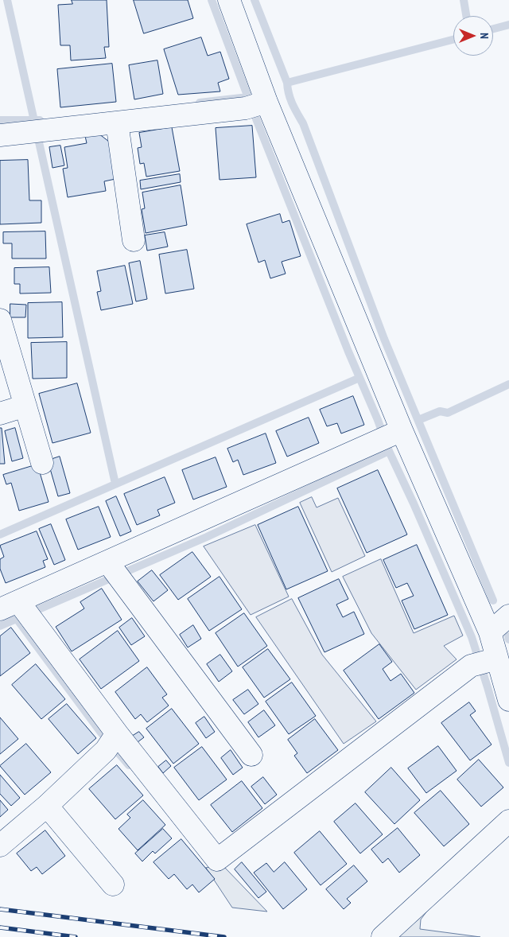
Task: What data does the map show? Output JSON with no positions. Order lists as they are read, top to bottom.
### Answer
{
  "north": "right"
}
